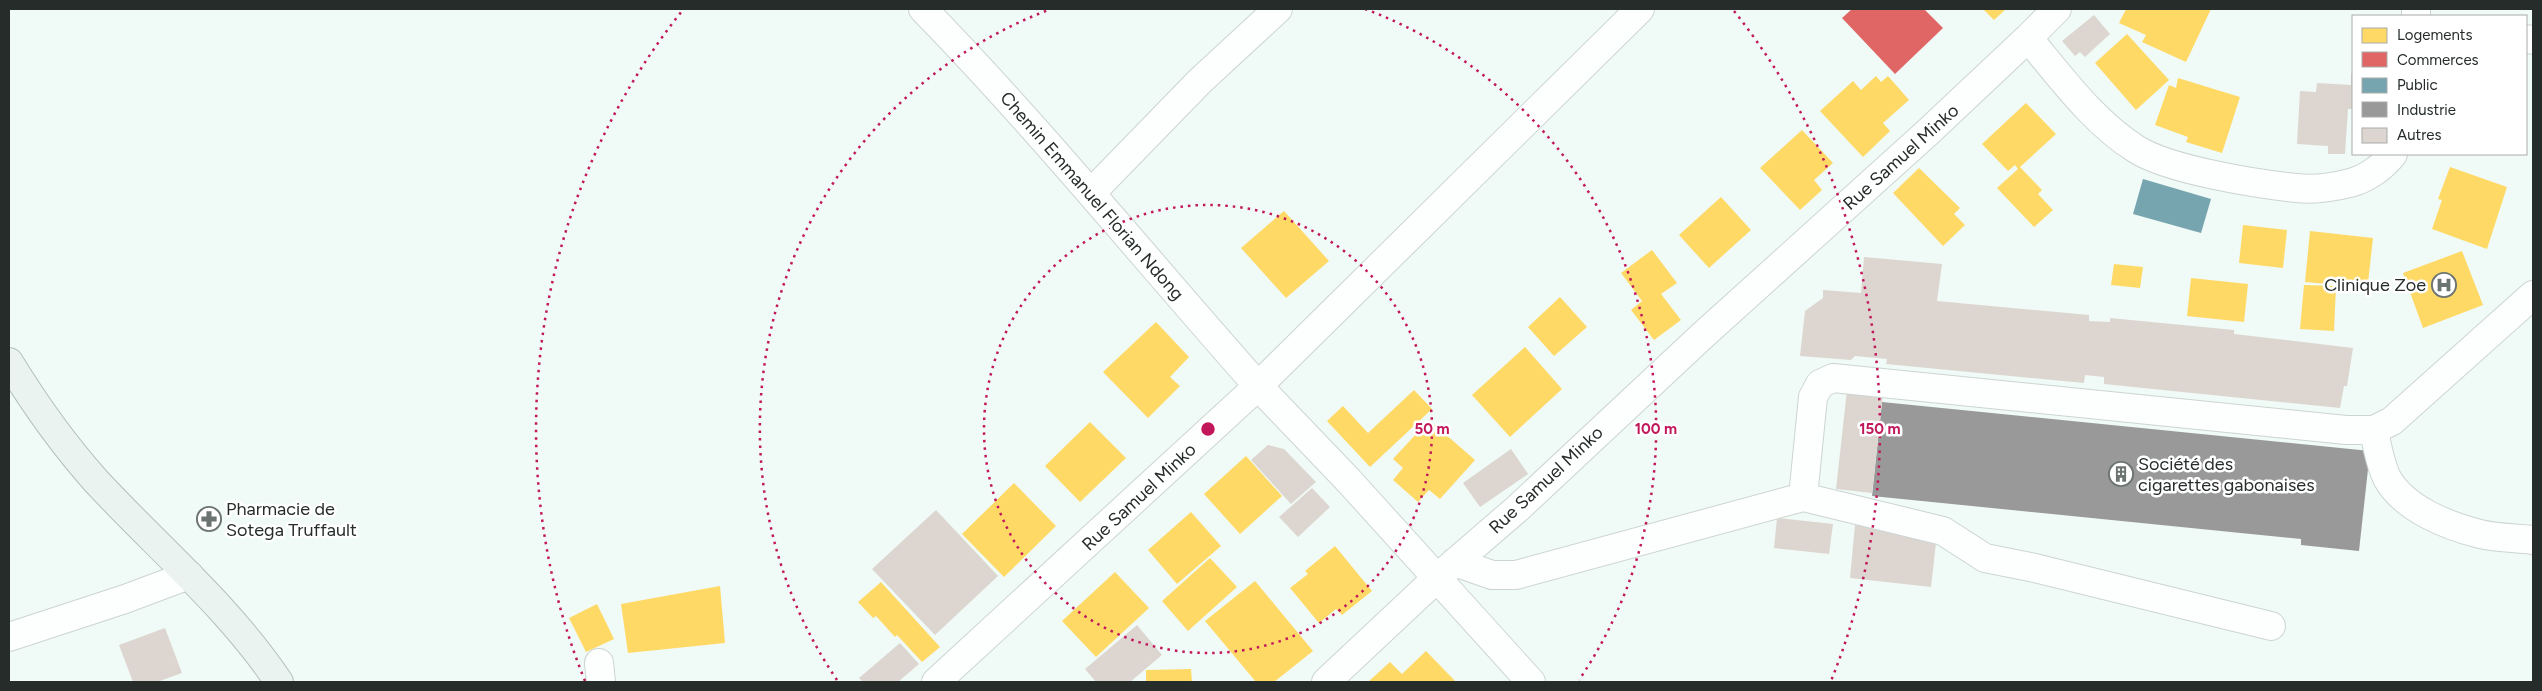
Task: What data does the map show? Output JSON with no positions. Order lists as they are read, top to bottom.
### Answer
{
  "streets": {
    "street": ["Rue Samuel Minko", "Chemin Emmanuel Florian Ndong"]
  },
  "crossings": [
    ["Rue Samuel Minko", "Chemin Emmanuel Florian Ndong"]
  ],
  "places": {
    "hospital": ["Clinique Zoe"],
    "building": ["Société des cigarettes gabonaises"],
    "pharmacy": ["Pharmacie de Sotega Truffault"]
  },
  "legend": [
    "Logements",
    "Commerces",
    "Public",
    "Industrie",
    "Autres"
  ],
  "rings": ["50 m", "100 m", "150 m"]
}
